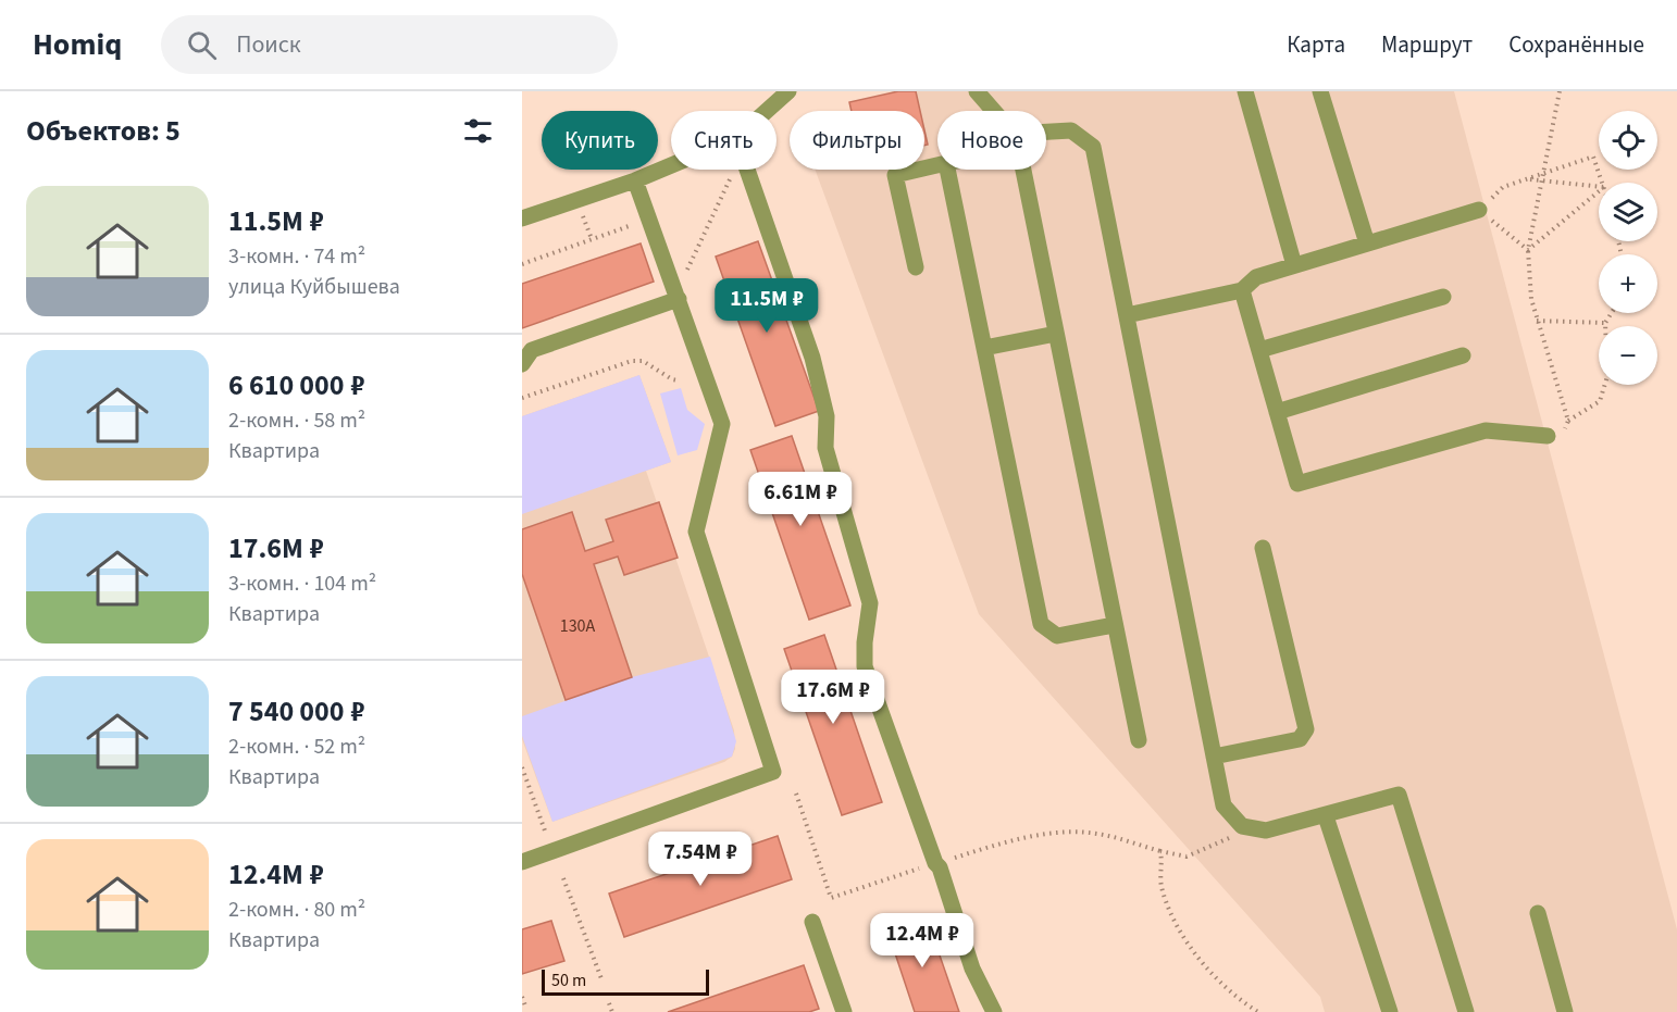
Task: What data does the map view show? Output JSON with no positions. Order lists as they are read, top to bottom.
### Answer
{
  "house_numbers": ["130А"],
  "scale_bar": "50 m",
  "page": {
    "header": "Homiq",
    "search": "Поиск",
    "nav": ["Карта", "Маршрут", "Сохранённые"],
    "heading": "Объектов: 5",
    "map_buttons": ["+", "−"],
    "chip": [
      "Купить",
      "Снять",
      "Фильтры",
      "Новое"
    ],
    "list": [
      {
        "name": "11.5M ₽",
        "note": "3-комн. · 74 m² · улица Куйбышева"
      },
      {
        "name": "6 610 000 ₽",
        "note": "2-комн. · 58 m² · Квартира"
      },
      {
        "name": "17.6M ₽",
        "note": "3-комн. · 104 m² · Квартира"
      },
      {
        "name": "7 540 000 ₽",
        "note": "2-комн. · 52 m² · Квартира"
      },
      {
        "name": "12.4M ₽",
        "note": "2-комн. · 80 m² · Квартира"
      }
    ],
    "price": [
      "11.5M ₽",
      "6.61M ₽",
      "17.6M ₽",
      "7.54M ₽",
      "12.4M ₽"
    ],
    "scale": "50 m"
  }
}
